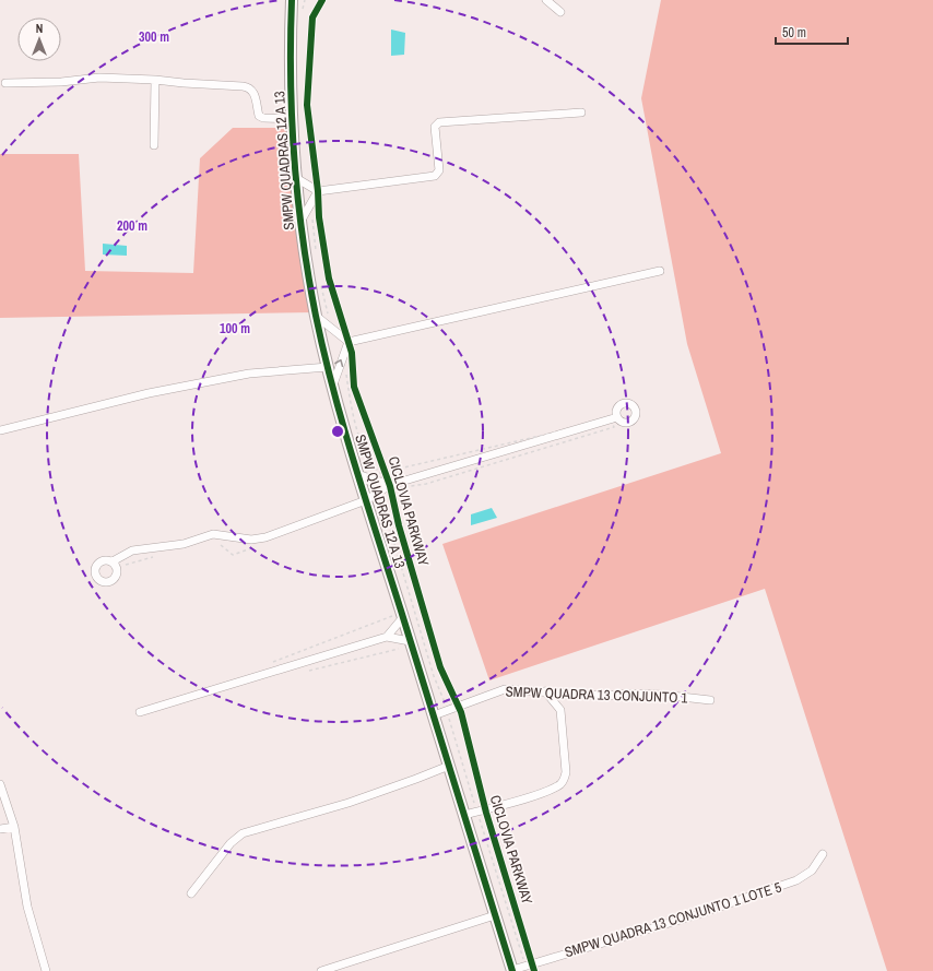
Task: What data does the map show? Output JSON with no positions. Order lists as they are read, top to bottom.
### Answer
{
  "streets": {
    "street": ["SMPW QUADRAS 12 A 13", "SMPW QUADRA 13 CONJUNTO 1", "SMPW QUADRA 13 CONJUNTO 1 LOTE 5"],
    "cycle path": ["CICLOVIA PARKWAY"]
  },
  "crossings": [
    ["SMPW QUADRAS 12 A 13", "SMPW QUADRA 13 CONJUNTO 1"],
    ["SMPW QUADRAS 12 A 13", "SMPW QUADRA 13 CONJUNTO 1 LOTE 5"],
    ["CICLOVIA PARKWAY", "SMPW QUADRA 13 CONJUNTO 1 LOTE 5"]
  ],
  "scale_bar": "50 m",
  "north": "top",
  "rings": ["300 m", "200 m", "100 m"]
}
